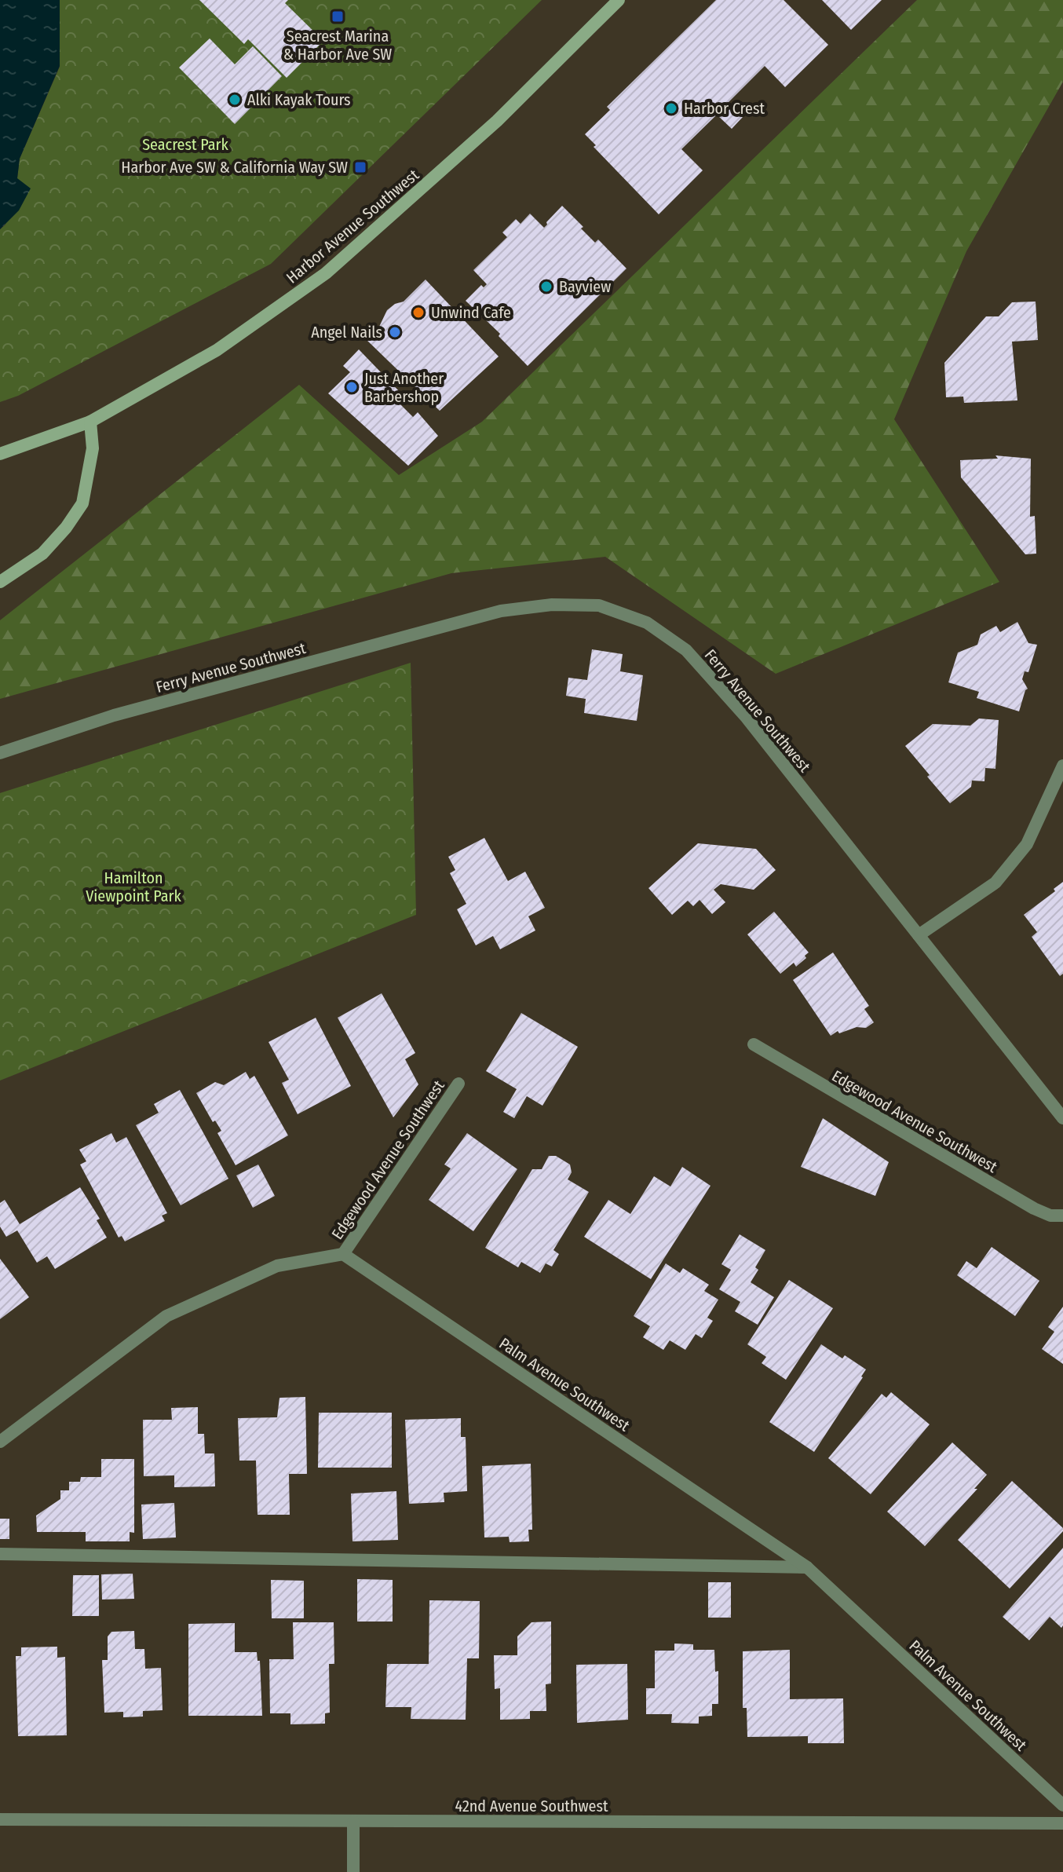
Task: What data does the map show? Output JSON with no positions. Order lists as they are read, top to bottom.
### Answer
{
  "streets": {
    "main road": ["Harbor Avenue Southwest"],
    "street": [
      "Ferry Avenue Southwest",
      "Edgewood Avenue Southwest",
      "Palm Avenue Southwest",
      "42nd Avenue Southwest"
    ]
  },
  "crossings": [
    ["Edgewood Avenue Southwest", "Palm Avenue Southwest"]
  ],
  "parks": ["Seacrest Park", "Hamilton Viewpoint Park"],
  "places": {
    "transit": ["Seacrest Marina & Harbor Ave SW", "Harbor Ave SW & California Way SW"],
    "other": [
      "Alki Kayak Tours",
      "Harbor Crest",
      "Bayview",
      "Unwind Cafe",
      "Angel Nails",
      "Just Another Barbershop"
    ]
  }
}
